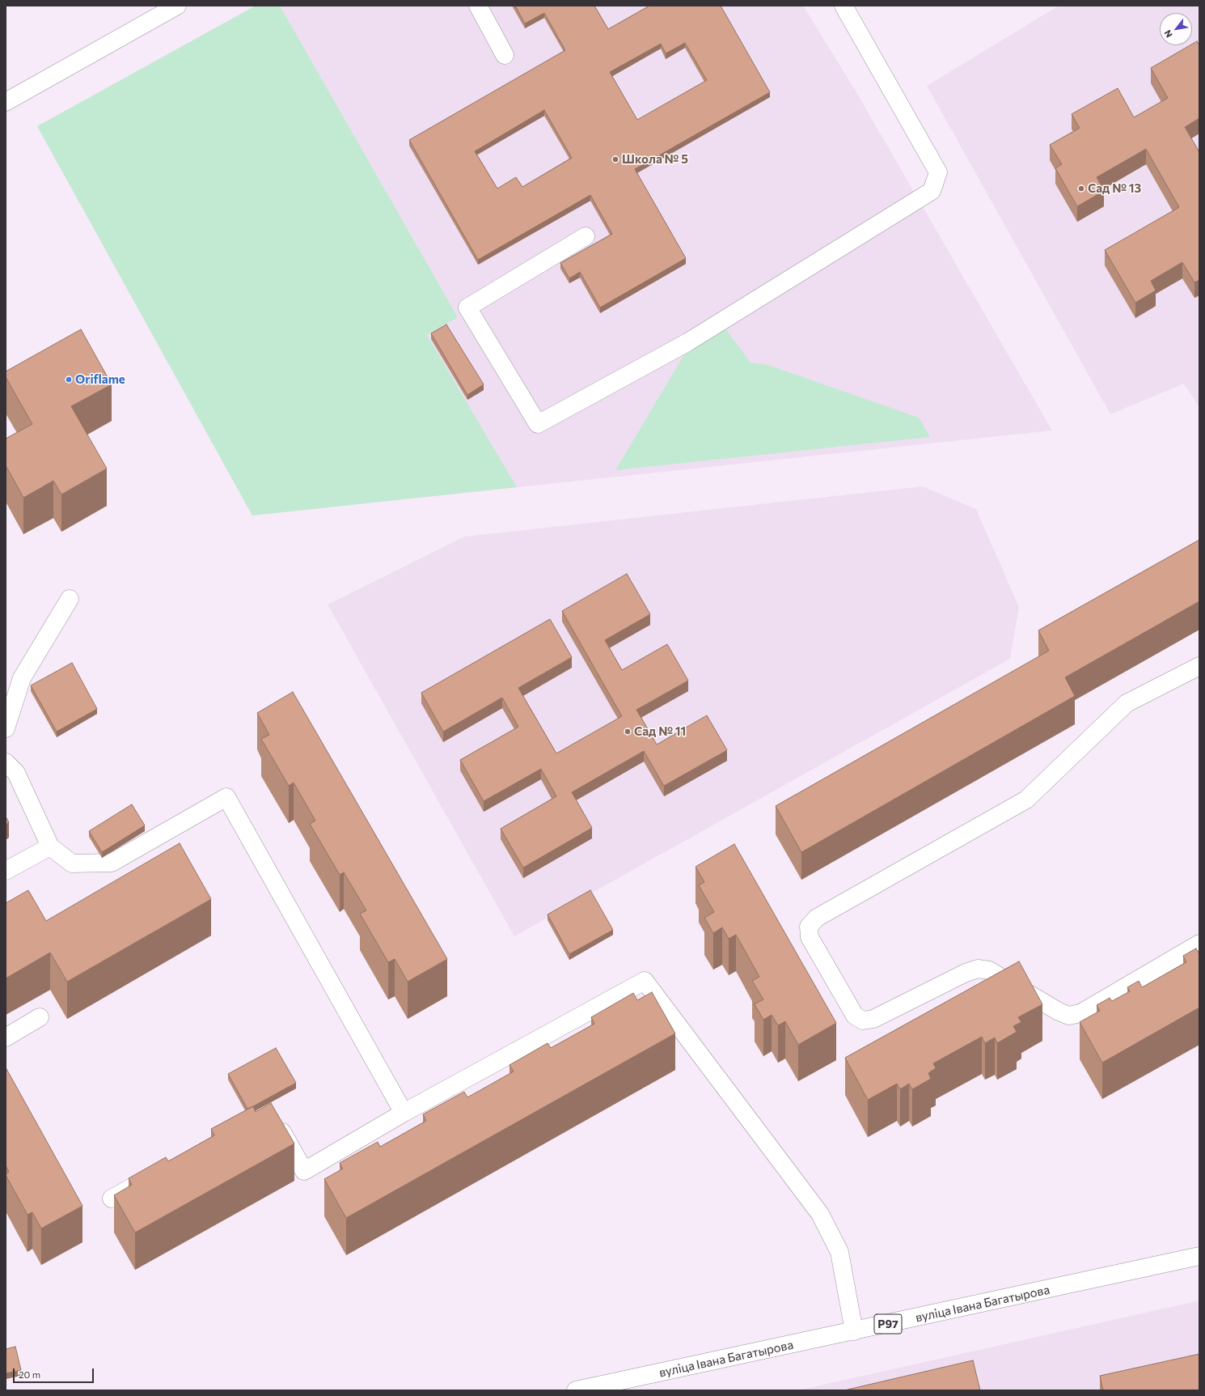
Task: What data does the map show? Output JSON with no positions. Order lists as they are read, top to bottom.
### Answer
{
  "streets": {
    "main road": ["вуліца Івана Багатырова", "Р97"]
  },
  "places": [
    "Школа № 5",
    "Сад № 13",
    "Oriflame",
    "Сад № 11"
  ],
  "scale_bar": "20 m",
  "north": "bottom left"
}
